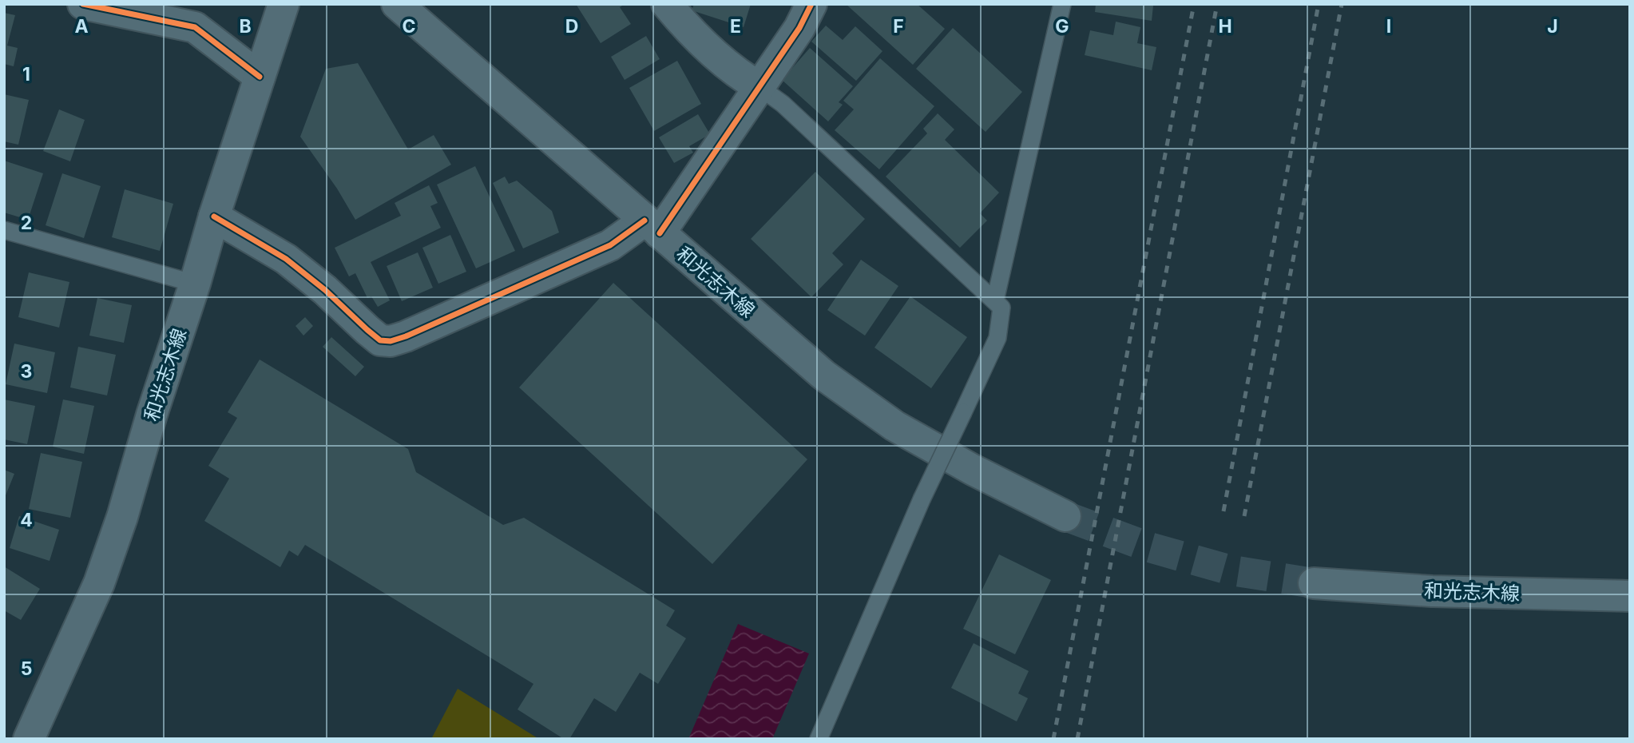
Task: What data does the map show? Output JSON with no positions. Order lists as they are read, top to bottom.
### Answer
{
  "streets": {
    "main road": ["和光志木線"]
  },
  "grid": {
    "columns": [
      "A",
      "B",
      "C",
      "D",
      "E",
      "F",
      "G",
      "H",
      "I",
      "J"
    ],
    "rows": [
      "1",
      "2",
      "3",
      "4",
      "5"
    ]
  }
}
